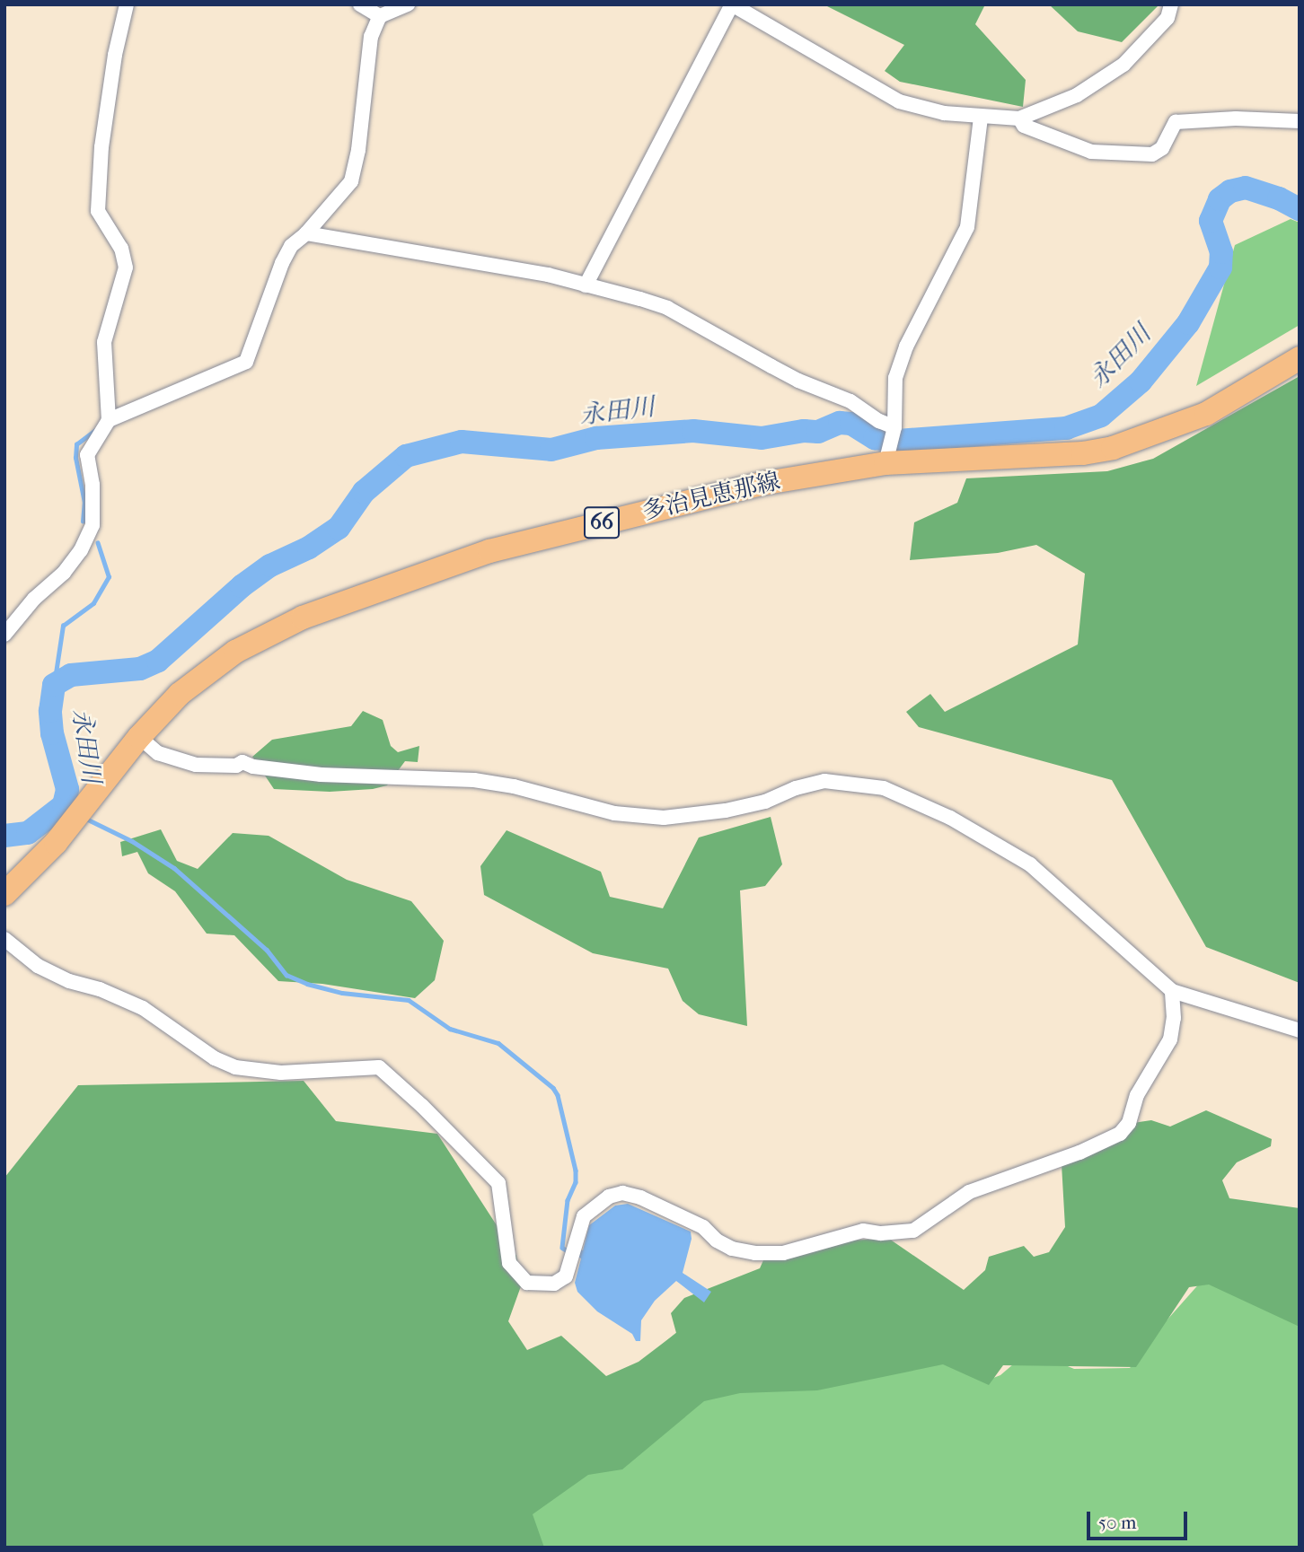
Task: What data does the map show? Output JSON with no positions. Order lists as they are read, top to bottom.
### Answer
{
  "streets": {
    "main road": ["多治見恵那線", "66"]
  },
  "water": ["永田川"],
  "scale_bar": "50 m"
}
